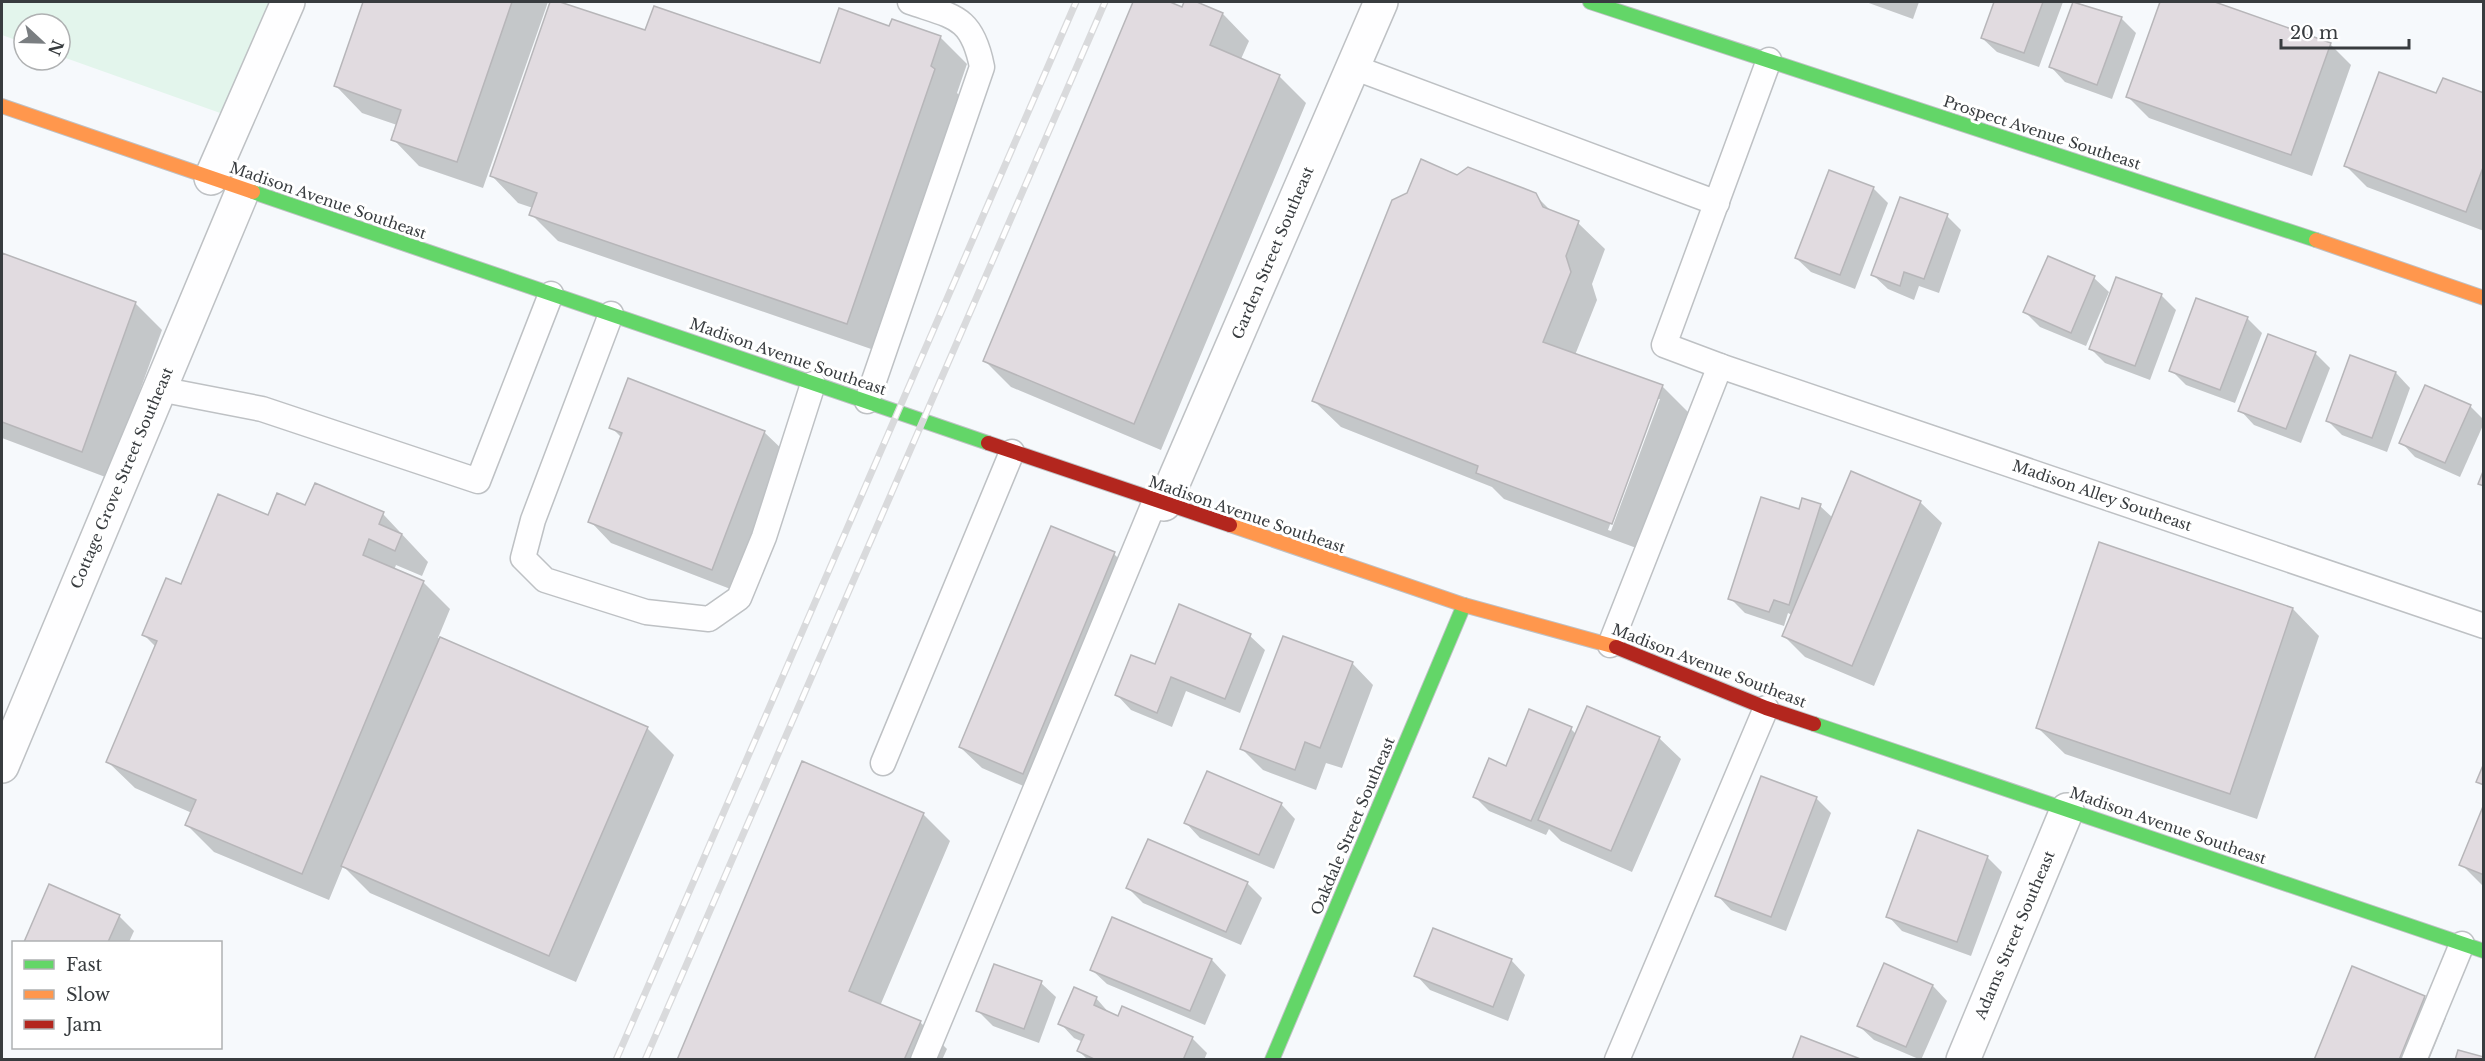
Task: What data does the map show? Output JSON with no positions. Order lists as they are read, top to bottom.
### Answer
{
  "streets": {
    "street": [
      "Prospect Avenue Southeast",
      "Madison Avenue Southeast",
      "Garden Street Southeast",
      "Cottage Grove Street Southeast",
      "Oakdale Street Southeast",
      "Adams Street Southeast"
    ],
    "lane": ["Madison Alley Southeast"]
  },
  "crossings": [
    ["Madison Avenue Southeast", "Garden Street Southeast"],
    ["Madison Avenue Southeast", "Cottage Grove Street Southeast"],
    ["Madison Avenue Southeast", "Oakdale Street Southeast"],
    ["Madison Avenue Southeast", "Adams Street Southeast"]
  ],
  "legend": ["Fast", "Slow", "Jam"],
  "scale_bar": "20 m",
  "north": "right"
}
